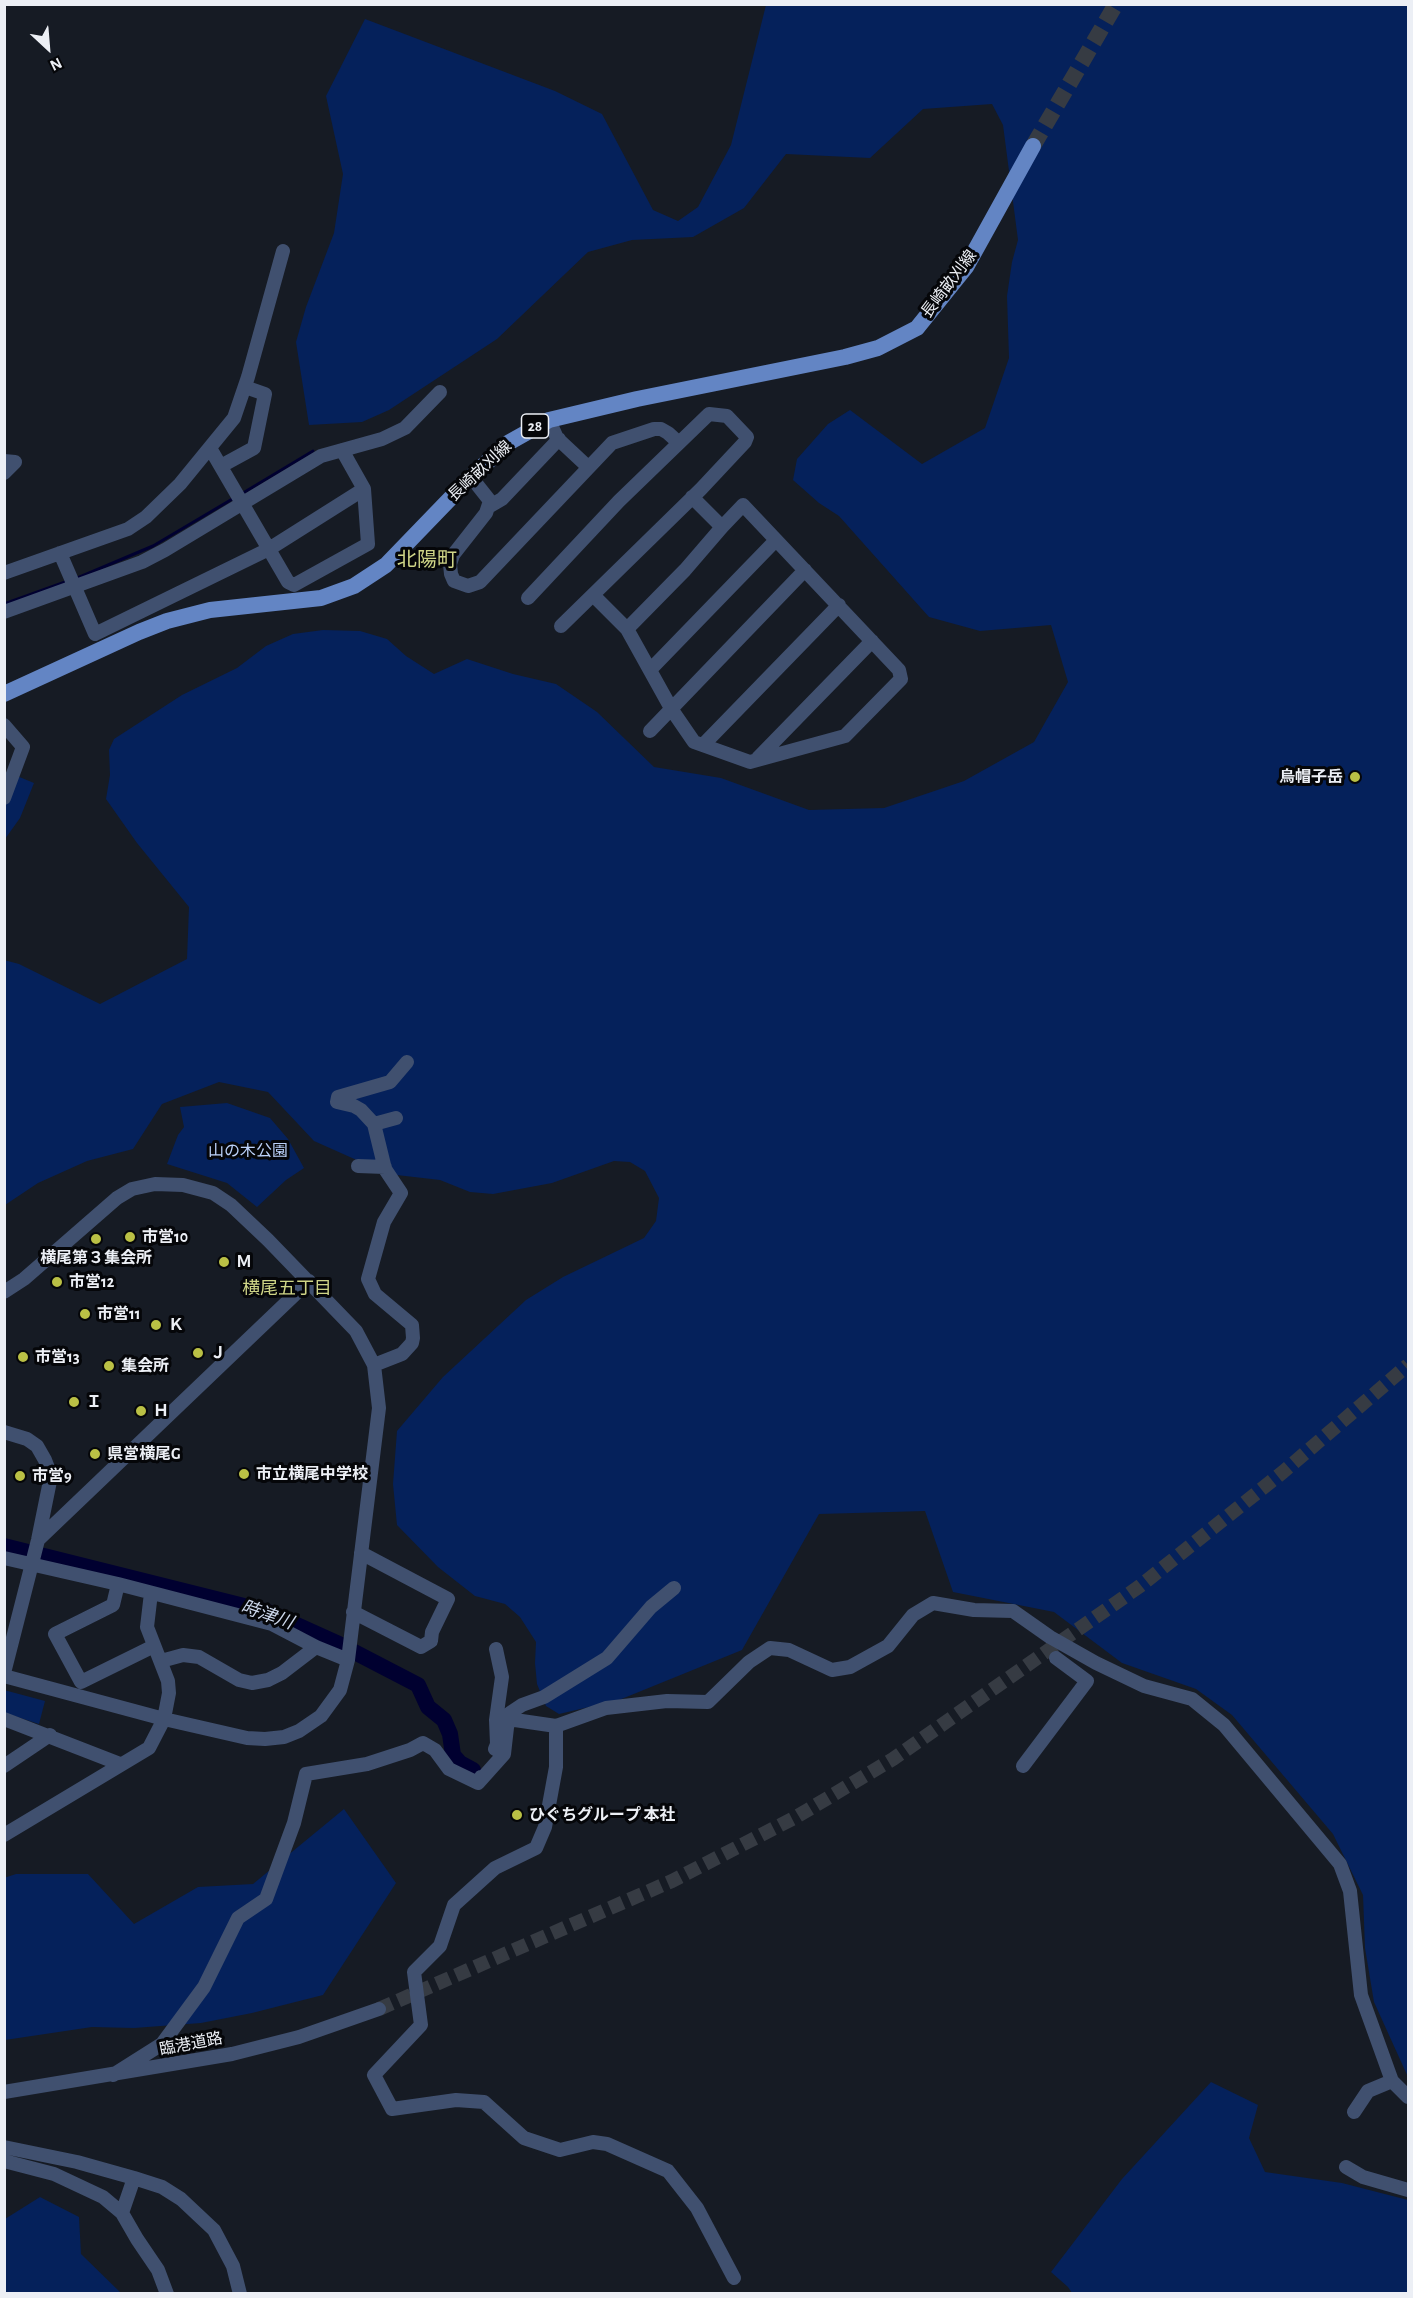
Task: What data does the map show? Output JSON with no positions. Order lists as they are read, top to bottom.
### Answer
{
  "streets": {
    "main road": ["長崎畝刈線", "28"],
    "street": ["臨港道路"]
  },
  "districts": ["北陽町", "横尾五丁目"],
  "water": ["時津川"],
  "parks": ["山の木公園"],
  "places": [
    "烏帽子岳",
    "市営10",
    "横尾第３集会所",
    "Ｍ",
    "市営12",
    "市営11",
    "Ｋ",
    "Ｊ",
    "市営13",
    "集会所",
    "Ｉ",
    "Ｈ",
    "県営横尾G",
    "市立横尾中学校",
    "市営9",
    "ひぐちグループ 本社"
  ],
  "north": "bottom right"
}
